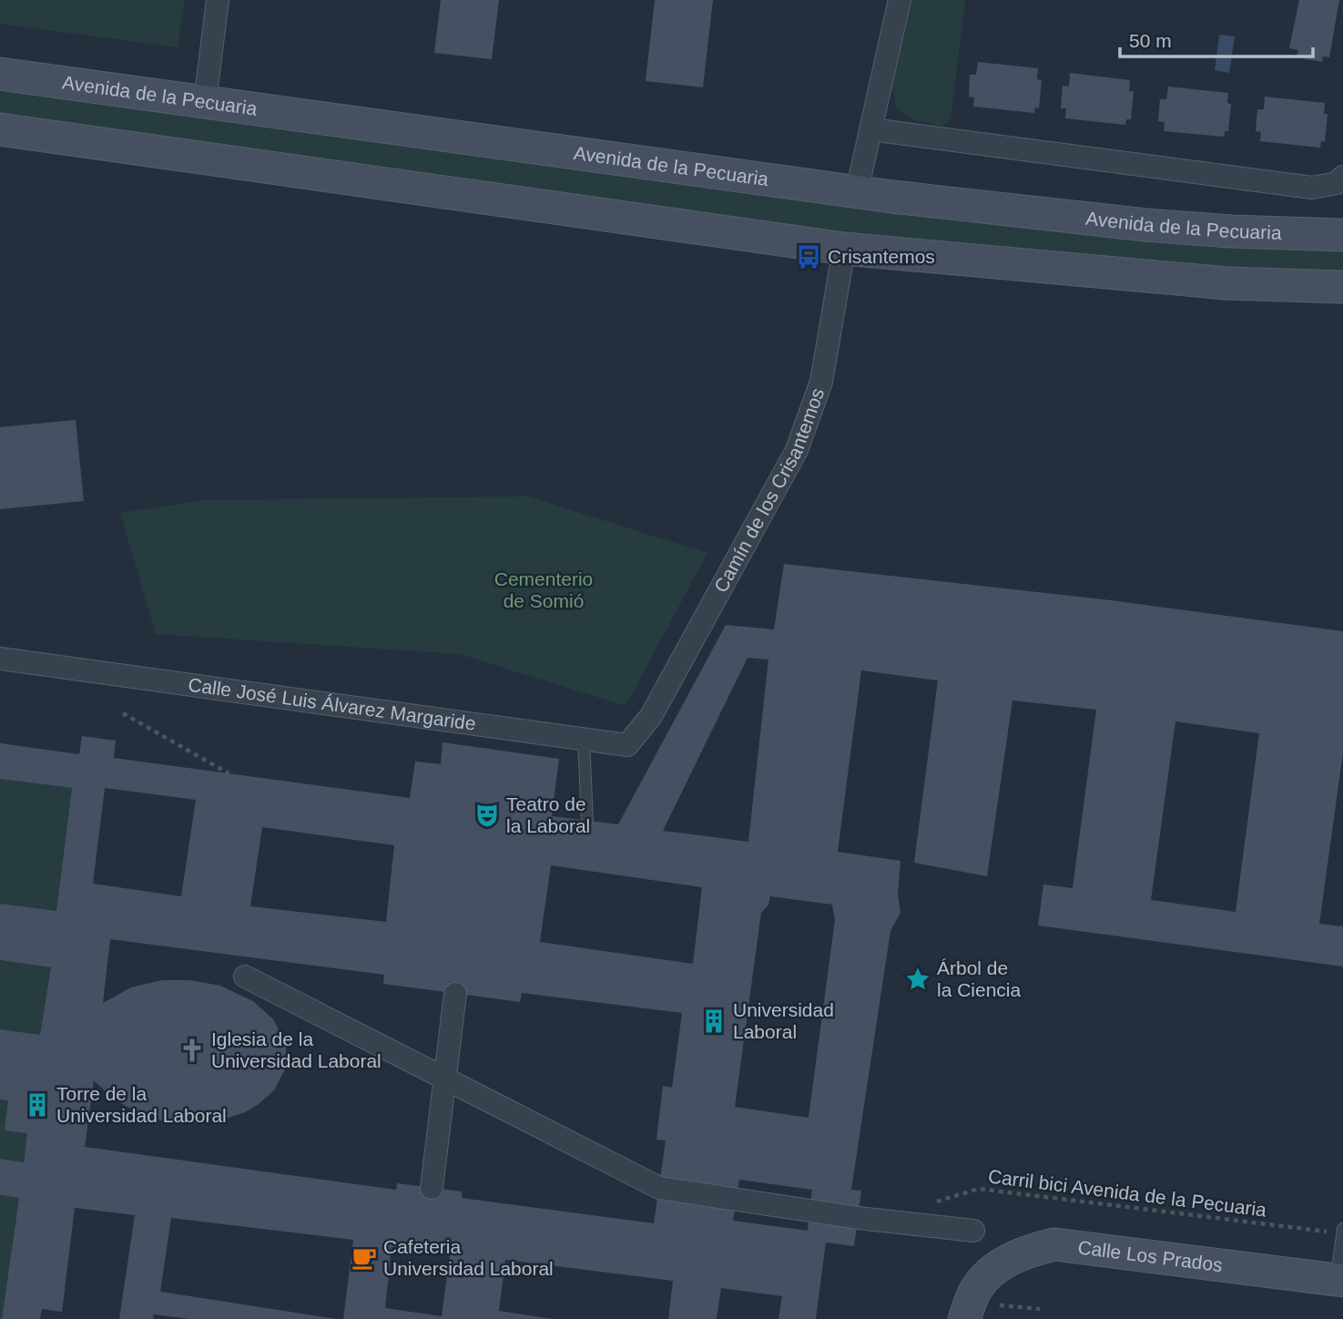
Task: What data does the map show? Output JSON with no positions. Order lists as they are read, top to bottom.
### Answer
{
  "streets": {
    "street": [
      "Avenida de la Pecuaria",
      "Camín de los Crisantemos",
      "Calle José Luis Álvarez Margaride",
      "Calle Los Prados"
    ],
    "path": ["Carril bici Avenida de la Pecuaria"]
  },
  "crossings": [
    ["Camín de los Crisantemos", "Calle José Luis Álvarez Margaride"]
  ],
  "parks": ["Cementerio de Somió"],
  "places": {
    "bus stop": ["Crisantemos"],
    "theatre": ["Teatro de la Laboral"],
    "place": ["Árbol de la Ciencia"],
    "building": ["Universidad Laboral", "Torre de la Universidad Laboral"],
    "church": ["Iglesia de la Universidad Laboral"],
    "cafe": ["Cafeteria Universidad Laboral"]
  },
  "scale_bar": "50 m"
}
